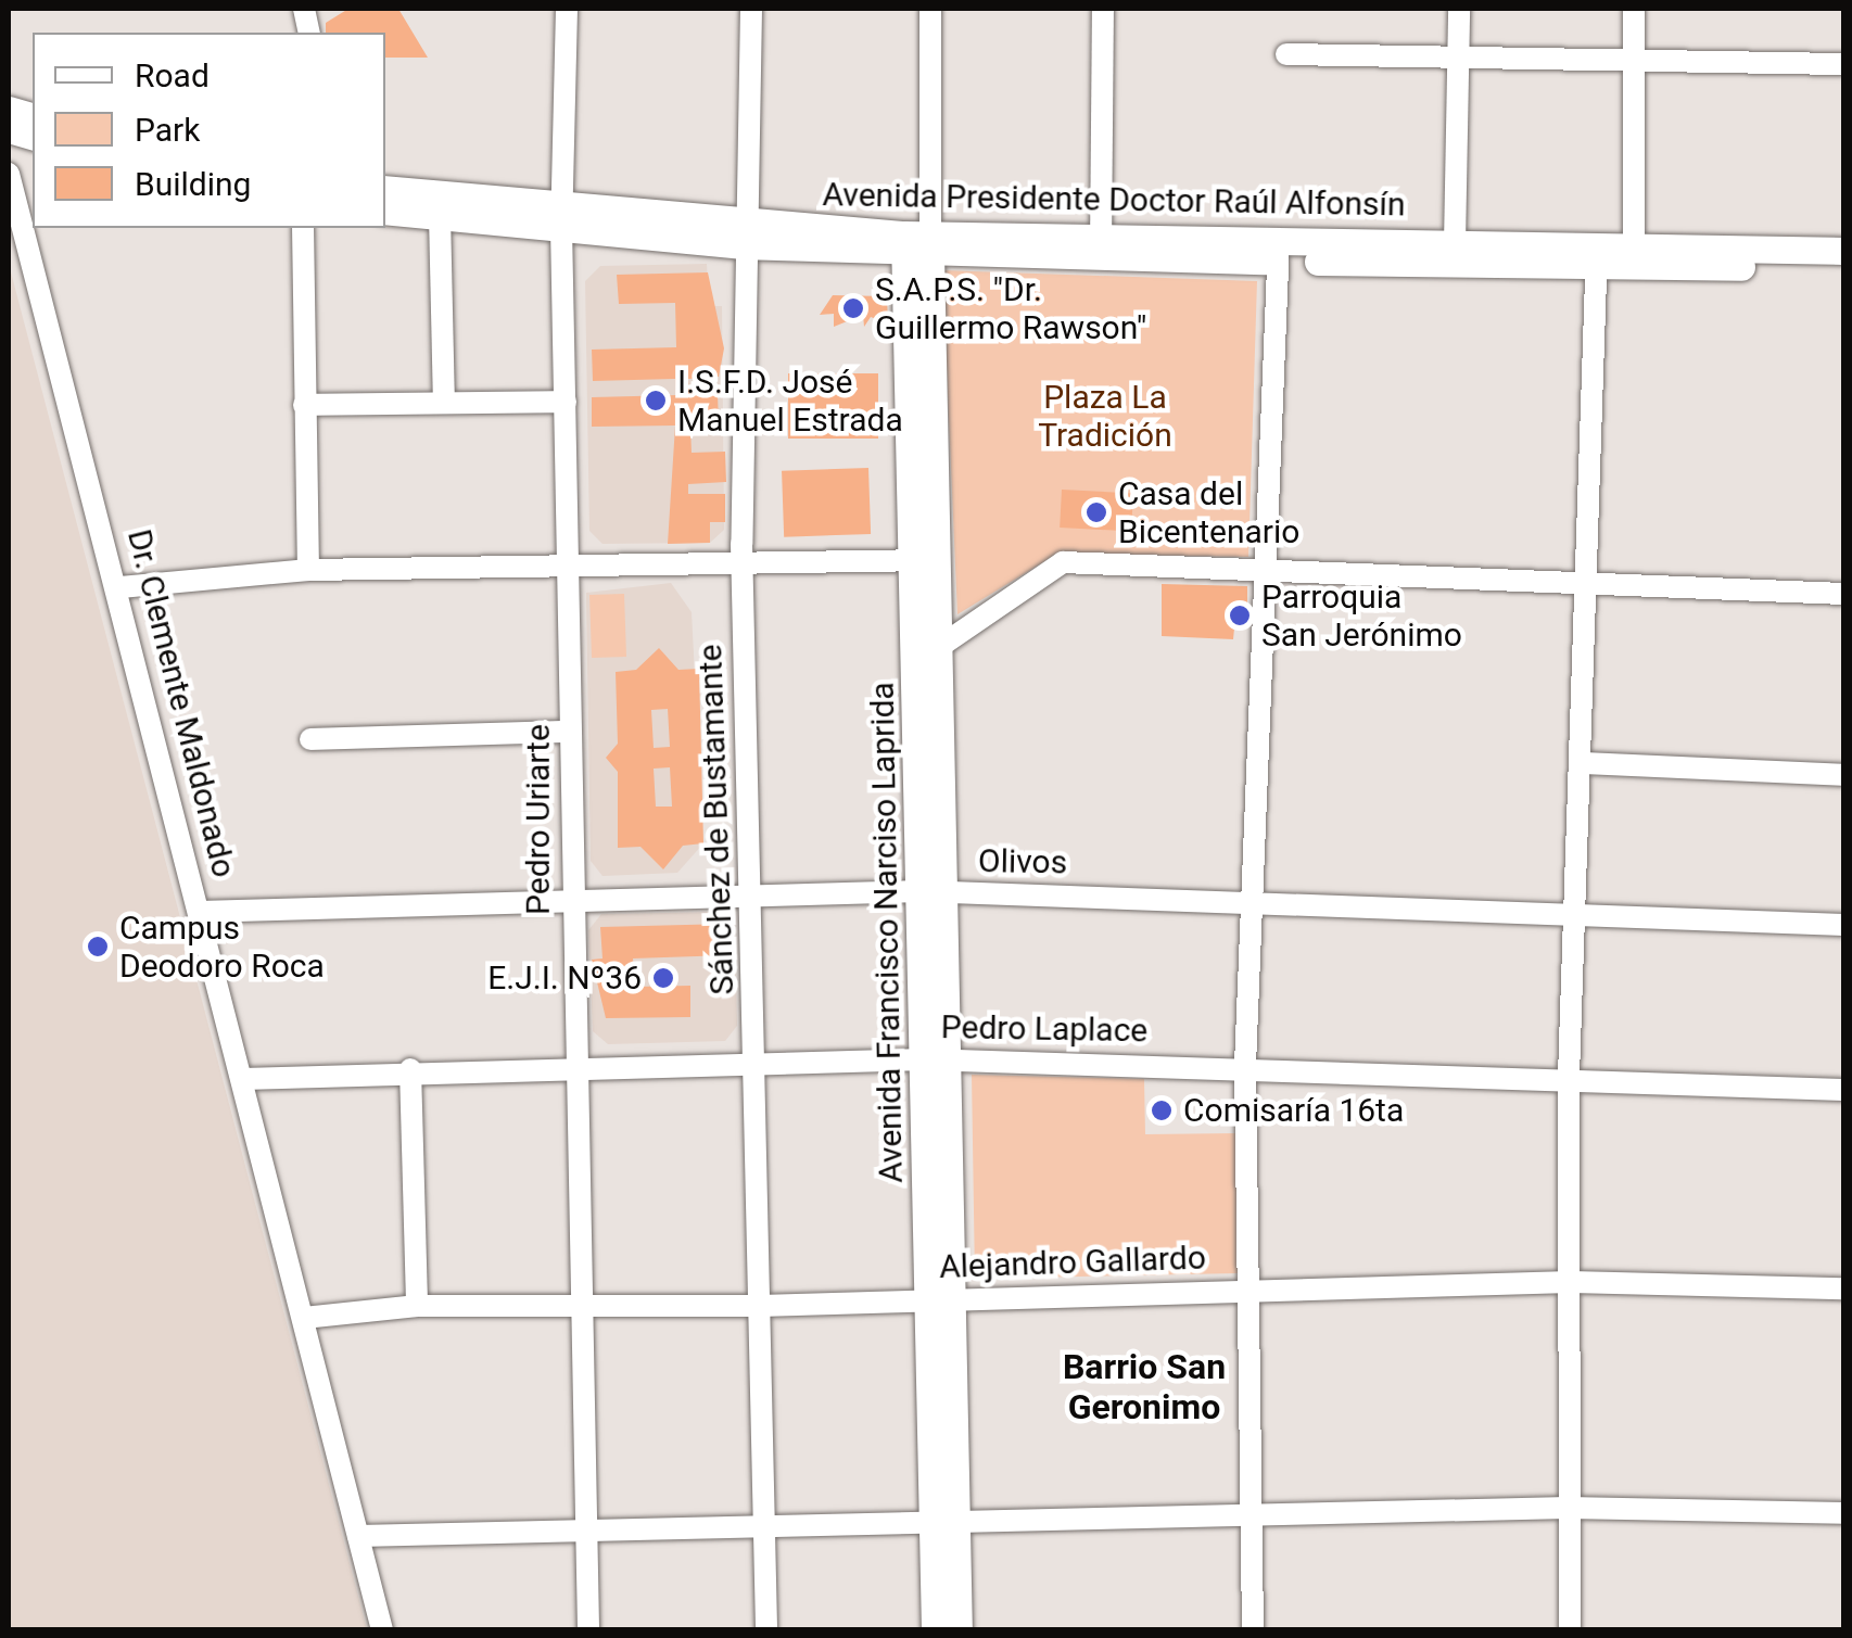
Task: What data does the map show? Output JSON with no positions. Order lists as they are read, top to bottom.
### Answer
{
  "streets": {
    "main road": ["Avenida Presidente Doctor Raúl Alfonsín", "Avenida Francisco Narciso Laprida"],
    "street": [
      "Dr. Clemente Maldonado",
      "Pedro Uriarte",
      "Sánchez de Bustamante",
      "Olivos",
      "Pedro Laplace",
      "Alejandro Gallardo"
    ]
  },
  "crossings": [
    ["Avenida Presidente Doctor Raúl Alfonsín", "Pedro Uriarte"],
    ["Avenida Presidente Doctor Raúl Alfonsín", "Sánchez de Bustamante"],
    ["Avenida Presidente Doctor Raúl Alfonsín", "Avenida Francisco Narciso Laprida"],
    ["Dr. Clemente Maldonado", "Olivos"],
    ["Dr. Clemente Maldonado", "Pedro Laplace"],
    ["Dr. Clemente Maldonado", "Alejandro Gallardo"],
    ["Pedro Uriarte", "Olivos"],
    ["Pedro Uriarte", "Pedro Laplace"],
    ["Pedro Uriarte", "Alejandro Gallardo"],
    ["Sánchez de Bustamante", "Olivos"],
    ["Sánchez de Bustamante", "Pedro Laplace"],
    ["Sánchez de Bustamante", "Alejandro Gallardo"],
    ["Olivos", "Avenida Francisco Narciso Laprida"],
    ["Avenida Francisco Narciso Laprida", "Pedro Laplace"],
    ["Avenida Francisco Narciso Laprida", "Alejandro Gallardo"]
  ],
  "districts": ["Barrio San Geronimo"],
  "parks": ["Plaza La Tradición"],
  "places": [
    "S.A.P.S. \"Dr. Guillermo Rawson\"",
    "I.S.F.D. José Manuel Estrada",
    "Casa del Bicentenario",
    "Parroquia San Jerónimo",
    "Campus Deodoro Roca",
    "E.J.I. Nº36",
    "Comisaría 16ta"
  ],
  "legend": ["Road", "Park", "Building"]
}
